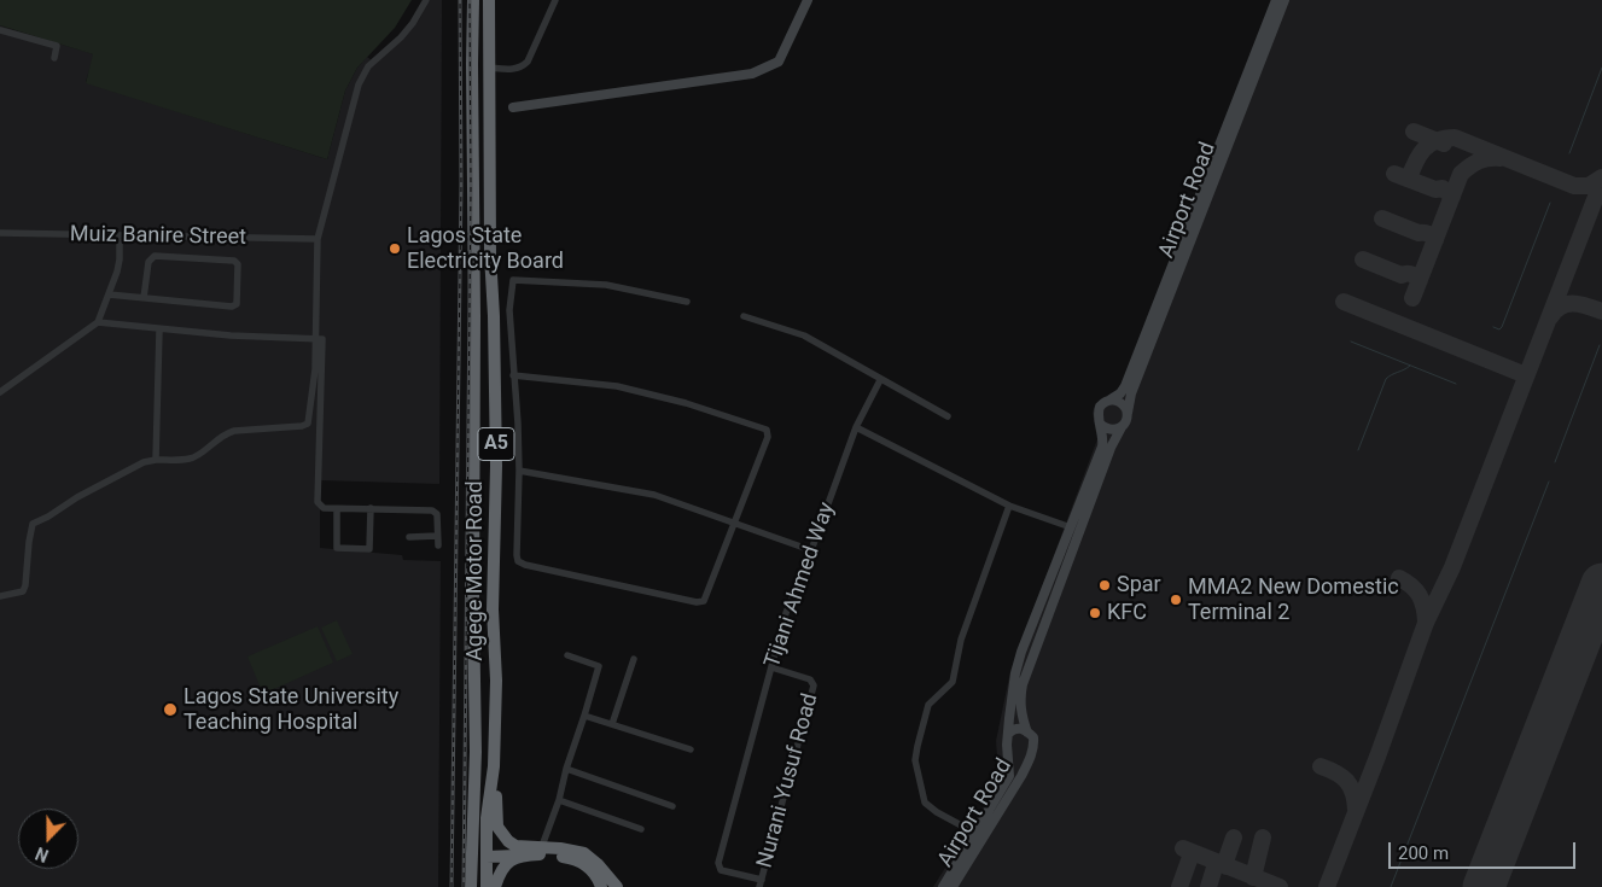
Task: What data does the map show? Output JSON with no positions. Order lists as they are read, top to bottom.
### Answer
{
  "streets": {
    "highway": ["A5", "Agege Motor Road"],
    "main road": ["Airport Road"],
    "street": ["Muiz Banire Street", "Tijani Ahmed Way", "Nurani Yusuf Road"]
  },
  "crossings": [
    ["Tijani Ahmed Way", "Nurani Yusuf Road"]
  ],
  "places": [
    "Lagos State Electricity Board",
    "Spar",
    "MMA2 New Domestic Terminal 2",
    "KFC",
    "Lagos State University Teaching Hospital"
  ],
  "scale_bar": "200 m",
  "north": "bottom"
}
